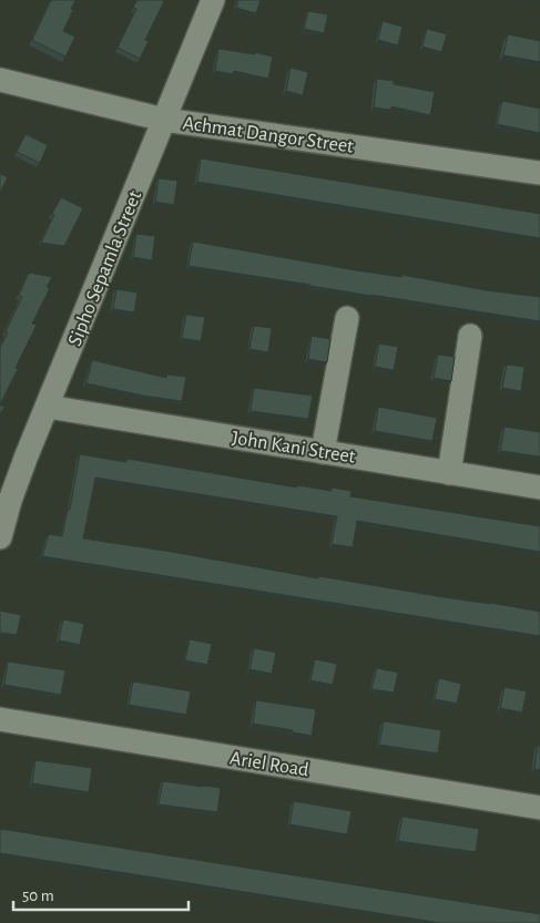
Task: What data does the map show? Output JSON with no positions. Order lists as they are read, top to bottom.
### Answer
{
  "streets": {
    "street": [
      "Achmat Dangor Street",
      "Sipho Sepamla Street",
      "John Kani Street",
      "Ariel Road"
    ]
  },
  "crossings": [
    ["Achmat Dangor Street", "Sipho Sepamla Street"],
    ["Sipho Sepamla Street", "John Kani Street"]
  ],
  "scale_bar": "50 m"
}
